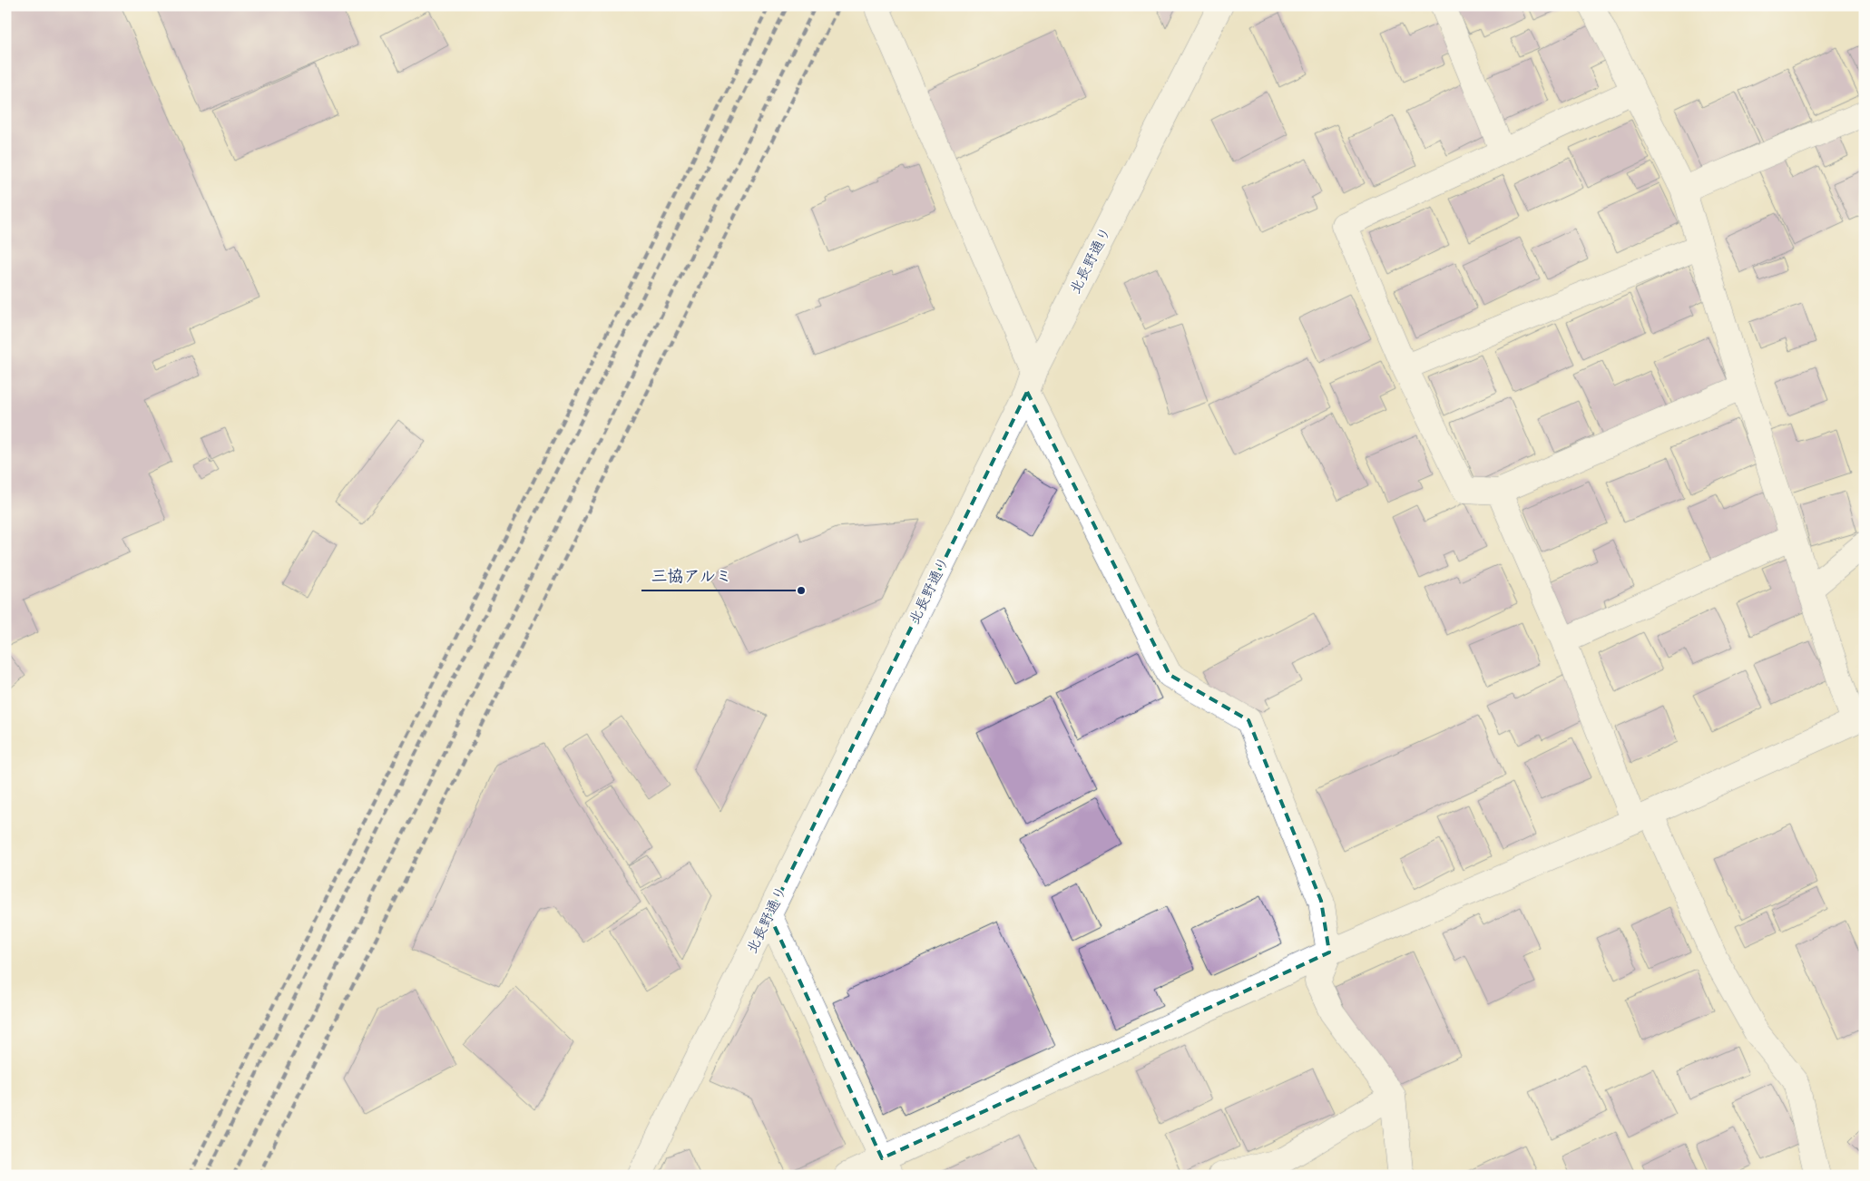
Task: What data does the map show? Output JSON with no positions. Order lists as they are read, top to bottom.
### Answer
{
  "streets": {
    "street": ["北長野通り"]
  },
  "places": ["三協アルミ"]
}
